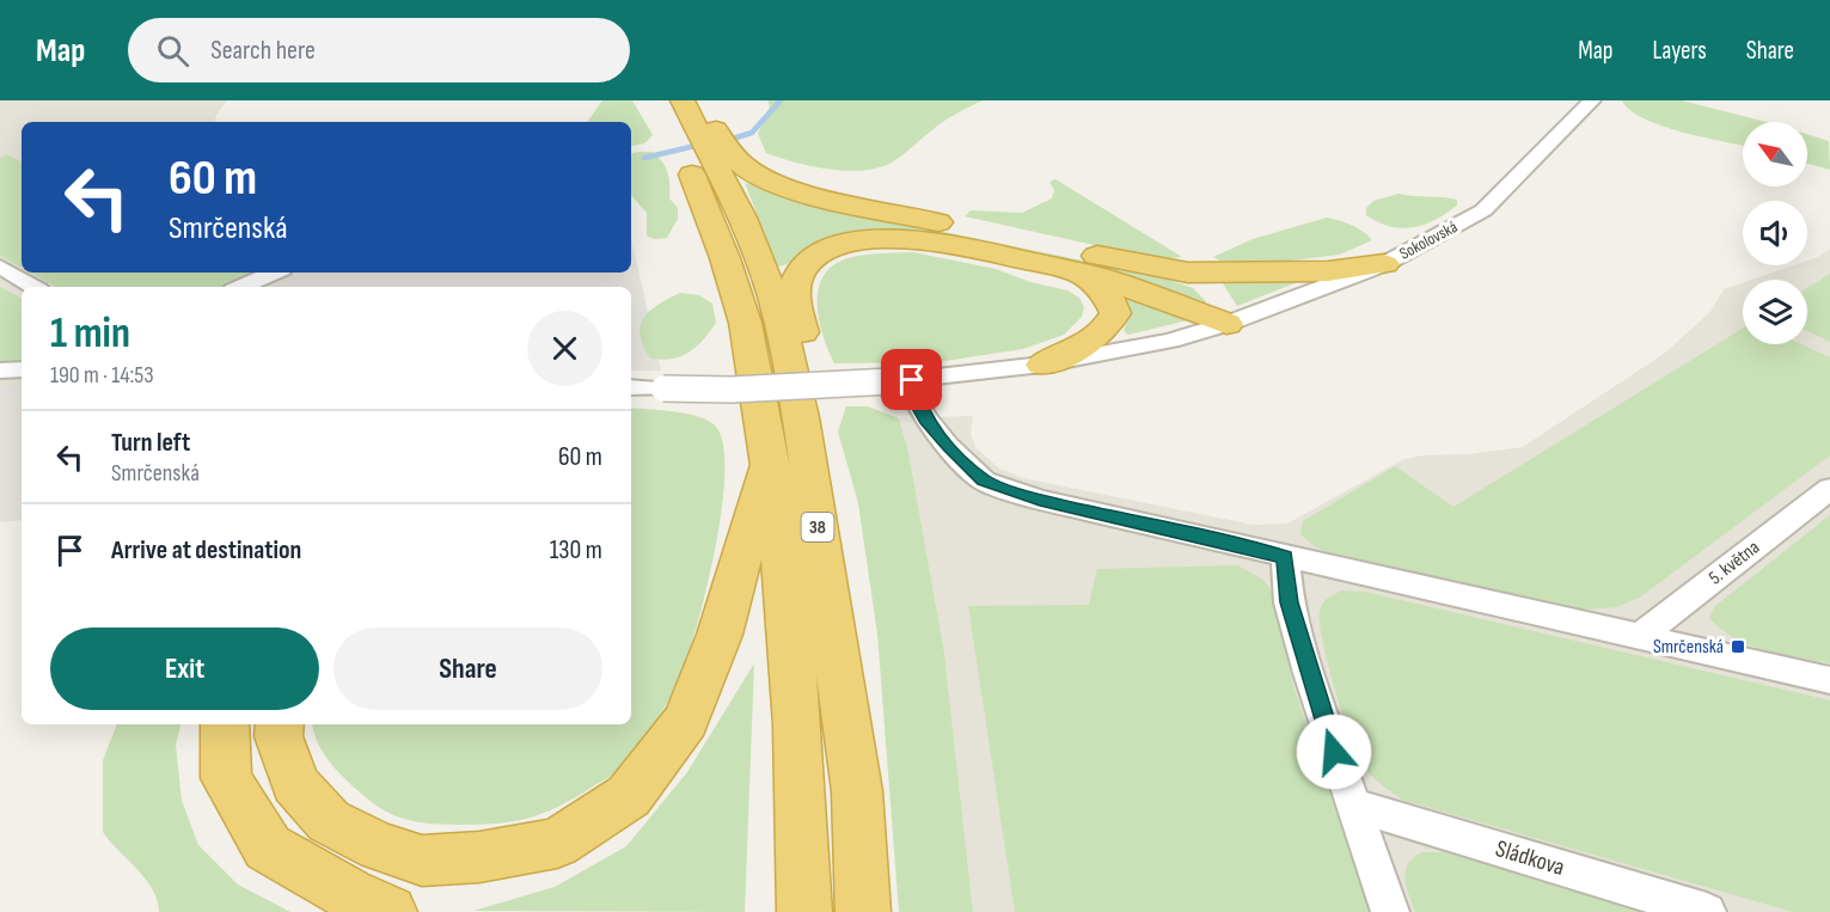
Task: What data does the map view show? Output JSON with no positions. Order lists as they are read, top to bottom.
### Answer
{
  "streets": {
    "highway": ["38"],
    "street": ["Sokolovská", "5. května", "Sládkova"]
  },
  "places": {
    "transit": ["Smrčenská"]
  },
  "north": "top left",
  "page": {
    "header": "Map",
    "search": "Search here",
    "nav": ["Map", "Layers", "Share"],
    "turn": ["60 m", "Smrčenská"],
    "heading": ["1 min", "190 m · 14:53"],
    "list": [
      {
        "name": "Turn left",
        "note": "Smrčenská",
        "value": "60 m"
      },
      {
        "name": "Arrive at destination",
        "value": "130 m"
      }
    ],
    "buttons": ["Exit", "Share"]
  }
}
